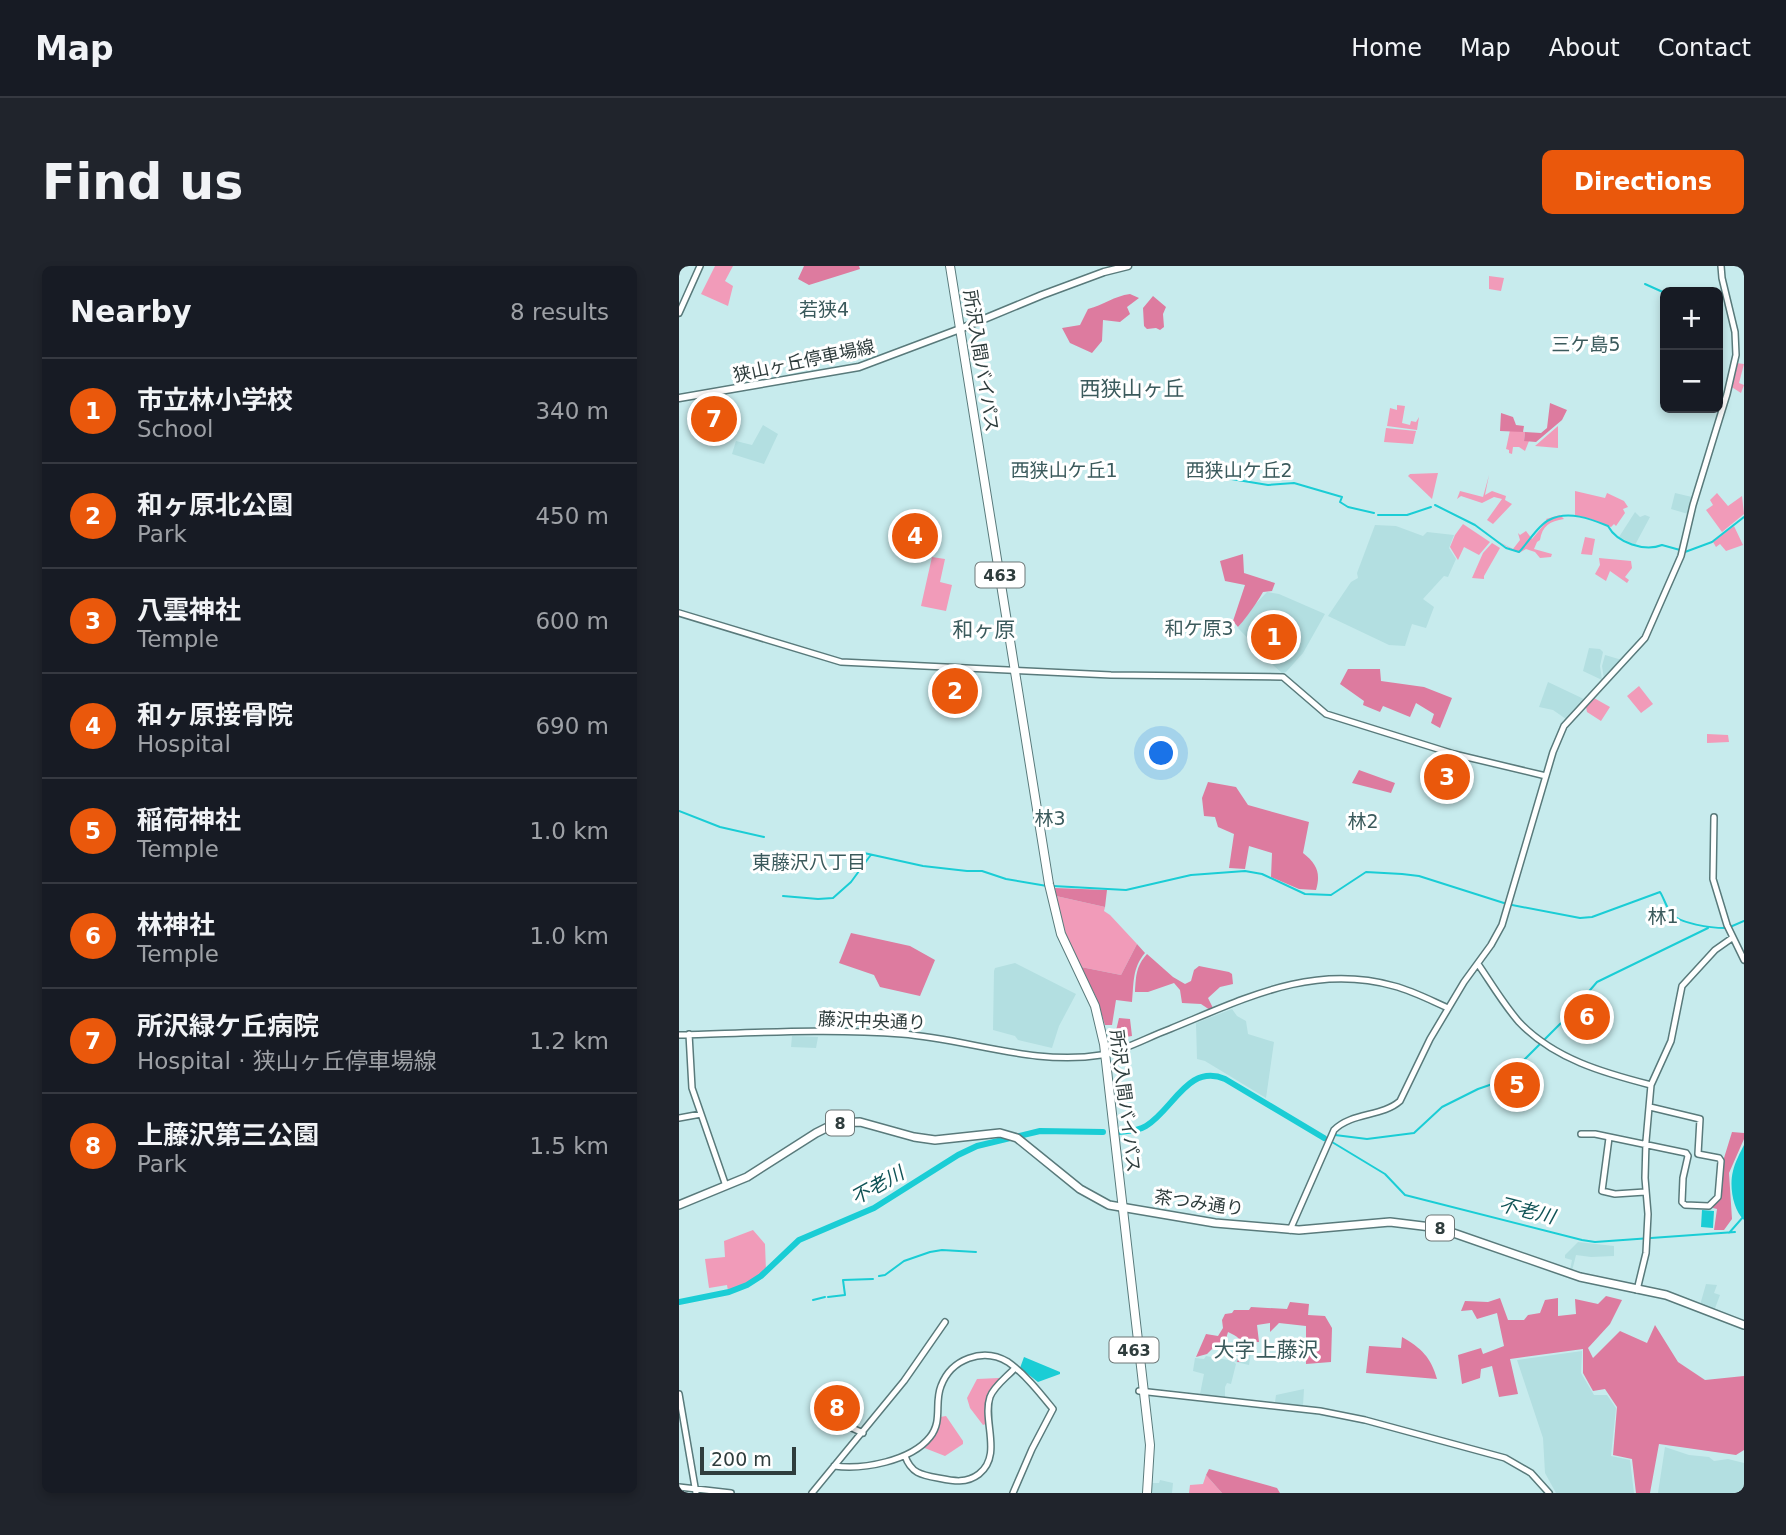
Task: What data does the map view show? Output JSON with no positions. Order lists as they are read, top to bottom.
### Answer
{
  "streets": {
    "highway": ["所沢入間バイパス", "463"],
    "main road": ["狭山ヶ丘停車場線", "8", "茶つみ通り"],
    "street": ["藤沢中央通り"]
  },
  "crossings": [
    ["狭山ヶ丘停車場線", "所沢入間バイパス"],
    ["所沢入間バイパス", "藤沢中央通り"],
    ["所沢入間バイパス", "茶つみ通り"]
  ],
  "districts": [
    "若狭4",
    "三ケ島5",
    "西狭山ヶ丘",
    "西狭山ケ丘1",
    "西狭山ケ丘2",
    "和ケ原3",
    "和ヶ原",
    "林3",
    "林2",
    "東藤沢八丁目",
    "林1",
    "大字上藤沢"
  ],
  "water": ["不老川"],
  "scale_bar": "200 m",
  "page": {
    "header": "Map",
    "nav": [
      "Home",
      "Map",
      "About",
      "Contact"
    ],
    "buttons": "Directions",
    "title": "Find us",
    "heading": ["Nearby", "8 results"],
    "map_buttons": ["+", "−"],
    "list": [
      {
        "mark": "1",
        "name": "市立林小学校",
        "note": "School",
        "value": "340 m"
      },
      {
        "mark": "2",
        "name": "和ヶ原北公園",
        "note": "Park",
        "value": "450 m"
      },
      {
        "mark": "3",
        "name": "八雲神社",
        "note": "Temple",
        "value": "600 m"
      },
      {
        "mark": "4",
        "name": "和ヶ原接骨院",
        "note": "Hospital",
        "value": "690 m"
      },
      {
        "mark": "5",
        "name": "稲荷神社",
        "note": "Temple",
        "value": "1.0 km"
      },
      {
        "mark": "6",
        "name": "林神社",
        "note": "Temple",
        "value": "1.0 km"
      },
      {
        "mark": "7",
        "name": "所沢緑ケ丘病院",
        "note": "Hospital · 狭山ヶ丘停車場線",
        "value": "1.2 km"
      },
      {
        "mark": "8",
        "name": "上藤沢第三公園",
        "note": "Park",
        "value": "1.5 km"
      }
    ],
    "pins": [
      "7",
      "4",
      "1",
      "2",
      "3",
      "6",
      "5",
      "8"
    ],
    "scale": "200 m"
  }
}
